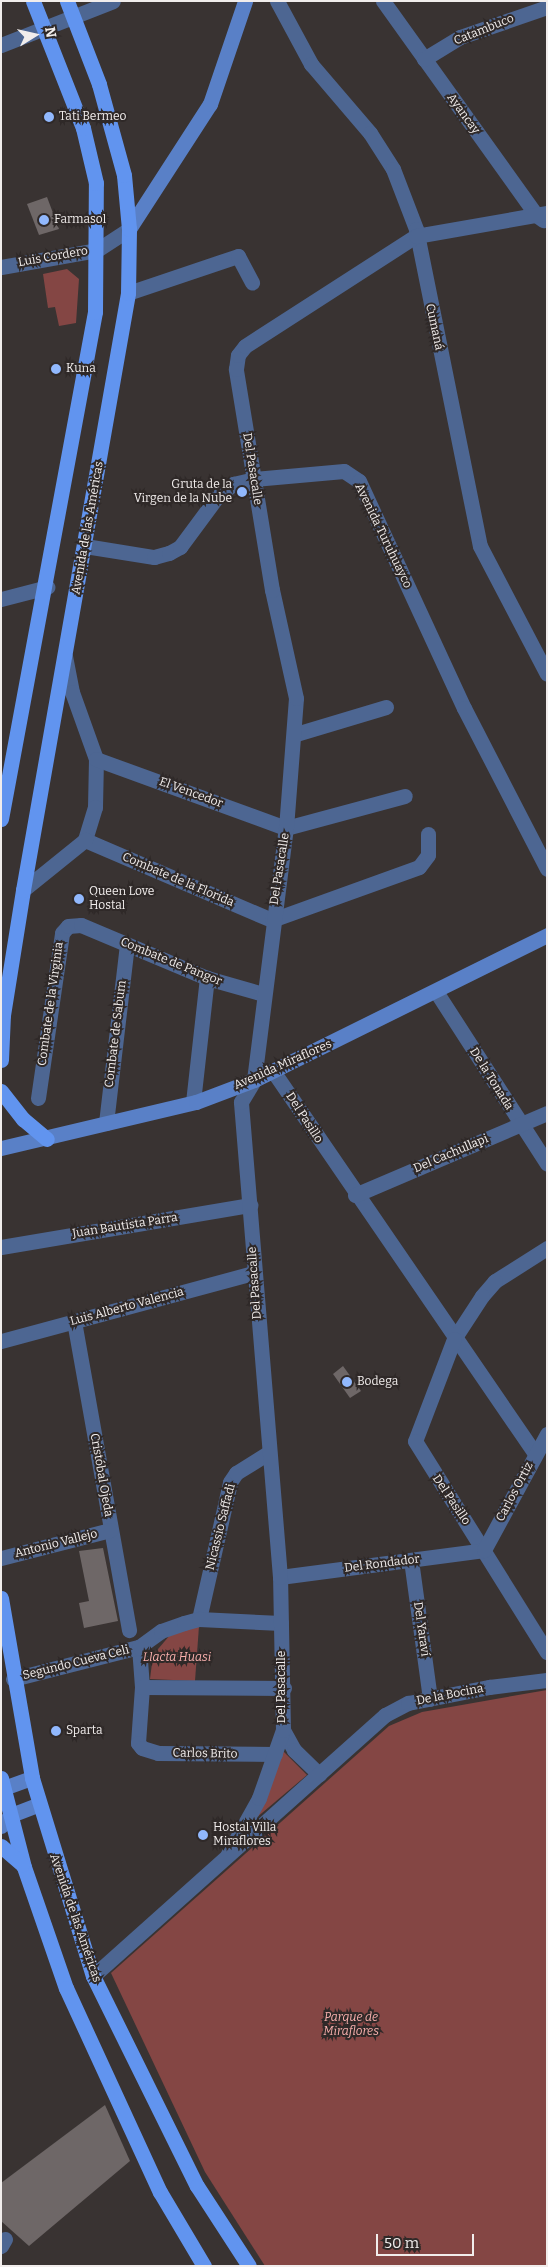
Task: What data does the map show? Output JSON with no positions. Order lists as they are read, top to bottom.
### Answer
{
  "streets": {
    "main road": ["Avenida de las Américas"],
    "street": [
      "Catambuco",
      "Ayancay",
      "Luis Cordero",
      "Cumaná",
      "Del Pasacalle",
      "Avenida Turuhuayco",
      "El Vencedor",
      "Combate de la Florida",
      "Combate de Pangor",
      "Combate de la Virginia",
      "Combate de Sabum",
      "Avenida Miraflores",
      "De la Tonada",
      "Del Pasillo",
      "Del Cachullapi",
      "Juan Bautista Parra",
      "Luis Alberto Valencia",
      "Cristóbal Ojeda",
      "Carlos Ortiz",
      "Nicassio Saffadi",
      "Antonio Vallejo",
      "Del Rondador",
      "Del Yaraví",
      "Segundo Cueva Celi",
      "De la Bocina",
      "Carlos Brito"
    ]
  },
  "crossings": [
    ["Catambuco", "Ayancay"],
    ["Ayancay", "Del Pasacalle"],
    ["Luis Cordero", "Avenida de las Américas"],
    ["Cumaná", "Del Pasacalle"],
    ["Del Pasacalle", "Avenida de las Américas"],
    ["Del Pasacalle", "Avenida Turuhuayco"],
    ["Del Pasacalle", "El Vencedor"],
    ["Del Pasacalle", "Combate de la Florida"],
    ["Del Pasacalle", "Combate de Pangor"],
    ["Del Pasacalle", "Avenida Miraflores"],
    ["Del Pasacalle", "Juan Bautista Parra"],
    ["Del Pasacalle", "Luis Alberto Valencia"],
    ["Del Pasacalle", "Nicassio Saffadi"],
    ["Del Pasacalle", "Del Rondador"],
    ["Del Pasacalle", "Segundo Cueva Celi"],
    ["Del Pasacalle", "De la Bocina"],
    ["Del Pasacalle", "Carlos Brito"],
    ["Avenida de las Américas", "Avenida Turuhuayco"],
    ["Avenida de las Américas", "Segundo Cueva Celi"],
    ["Combate de Pangor", "Combate de la Virginia"],
    ["Combate de Pangor", "Combate de Sabum"],
    ["Combate de Sabum", "Avenida Miraflores"],
    ["Avenida Miraflores", "De la Tonada"],
    ["Avenida Miraflores", "Del Pasillo"],
    ["De la Tonada", "Del Cachullapi"],
    ["Del Pasillo", "Del Cachullapi"],
    ["Del Pasillo", "Carlos Ortiz"],
    ["Del Pasillo", "Del Rondador"],
    ["Luis Alberto Valencia", "Cristóbal Ojeda"],
    ["Cristóbal Ojeda", "Antonio Vallejo"],
    ["Carlos Ortiz", "Del Rondador"],
    ["Nicassio Saffadi", "Segundo Cueva Celi"],
    ["Del Rondador", "Del Yaraví"],
    ["Del Yaraví", "De la Bocina"]
  ],
  "parks": ["Llacta Huasi", "Parque de Miraflores"],
  "places": [
    "Tati Bermeo",
    "Farmasol",
    "Kuna",
    "Gruta de la Virgen de la Nube",
    "Queen Love Hostal",
    "Bodega",
    "Sparta",
    "Hostal Villa Miraflores"
  ],
  "scale_bar": "50 m",
  "north": "right"
}
